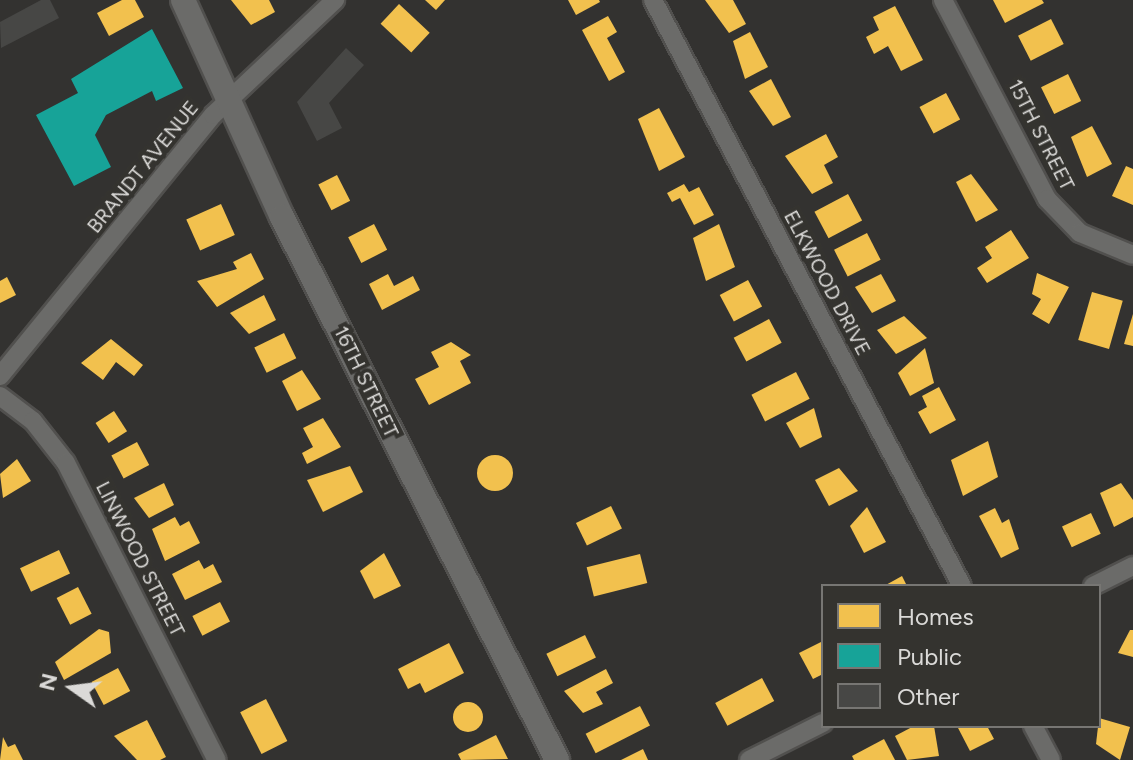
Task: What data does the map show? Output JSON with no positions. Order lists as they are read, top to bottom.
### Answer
{
  "streets": {
    "street": [
      "15TH STREET",
      "BRANDT AVENUE",
      "ELKWOOD DRIVE",
      "16TH STREET",
      "LINWOOD STREET"
    ]
  },
  "crossings": [
    ["BRANDT AVENUE", "16TH STREET"]
  ],
  "legend": ["Homes", "Public", "Other"],
  "north": "left"
}
